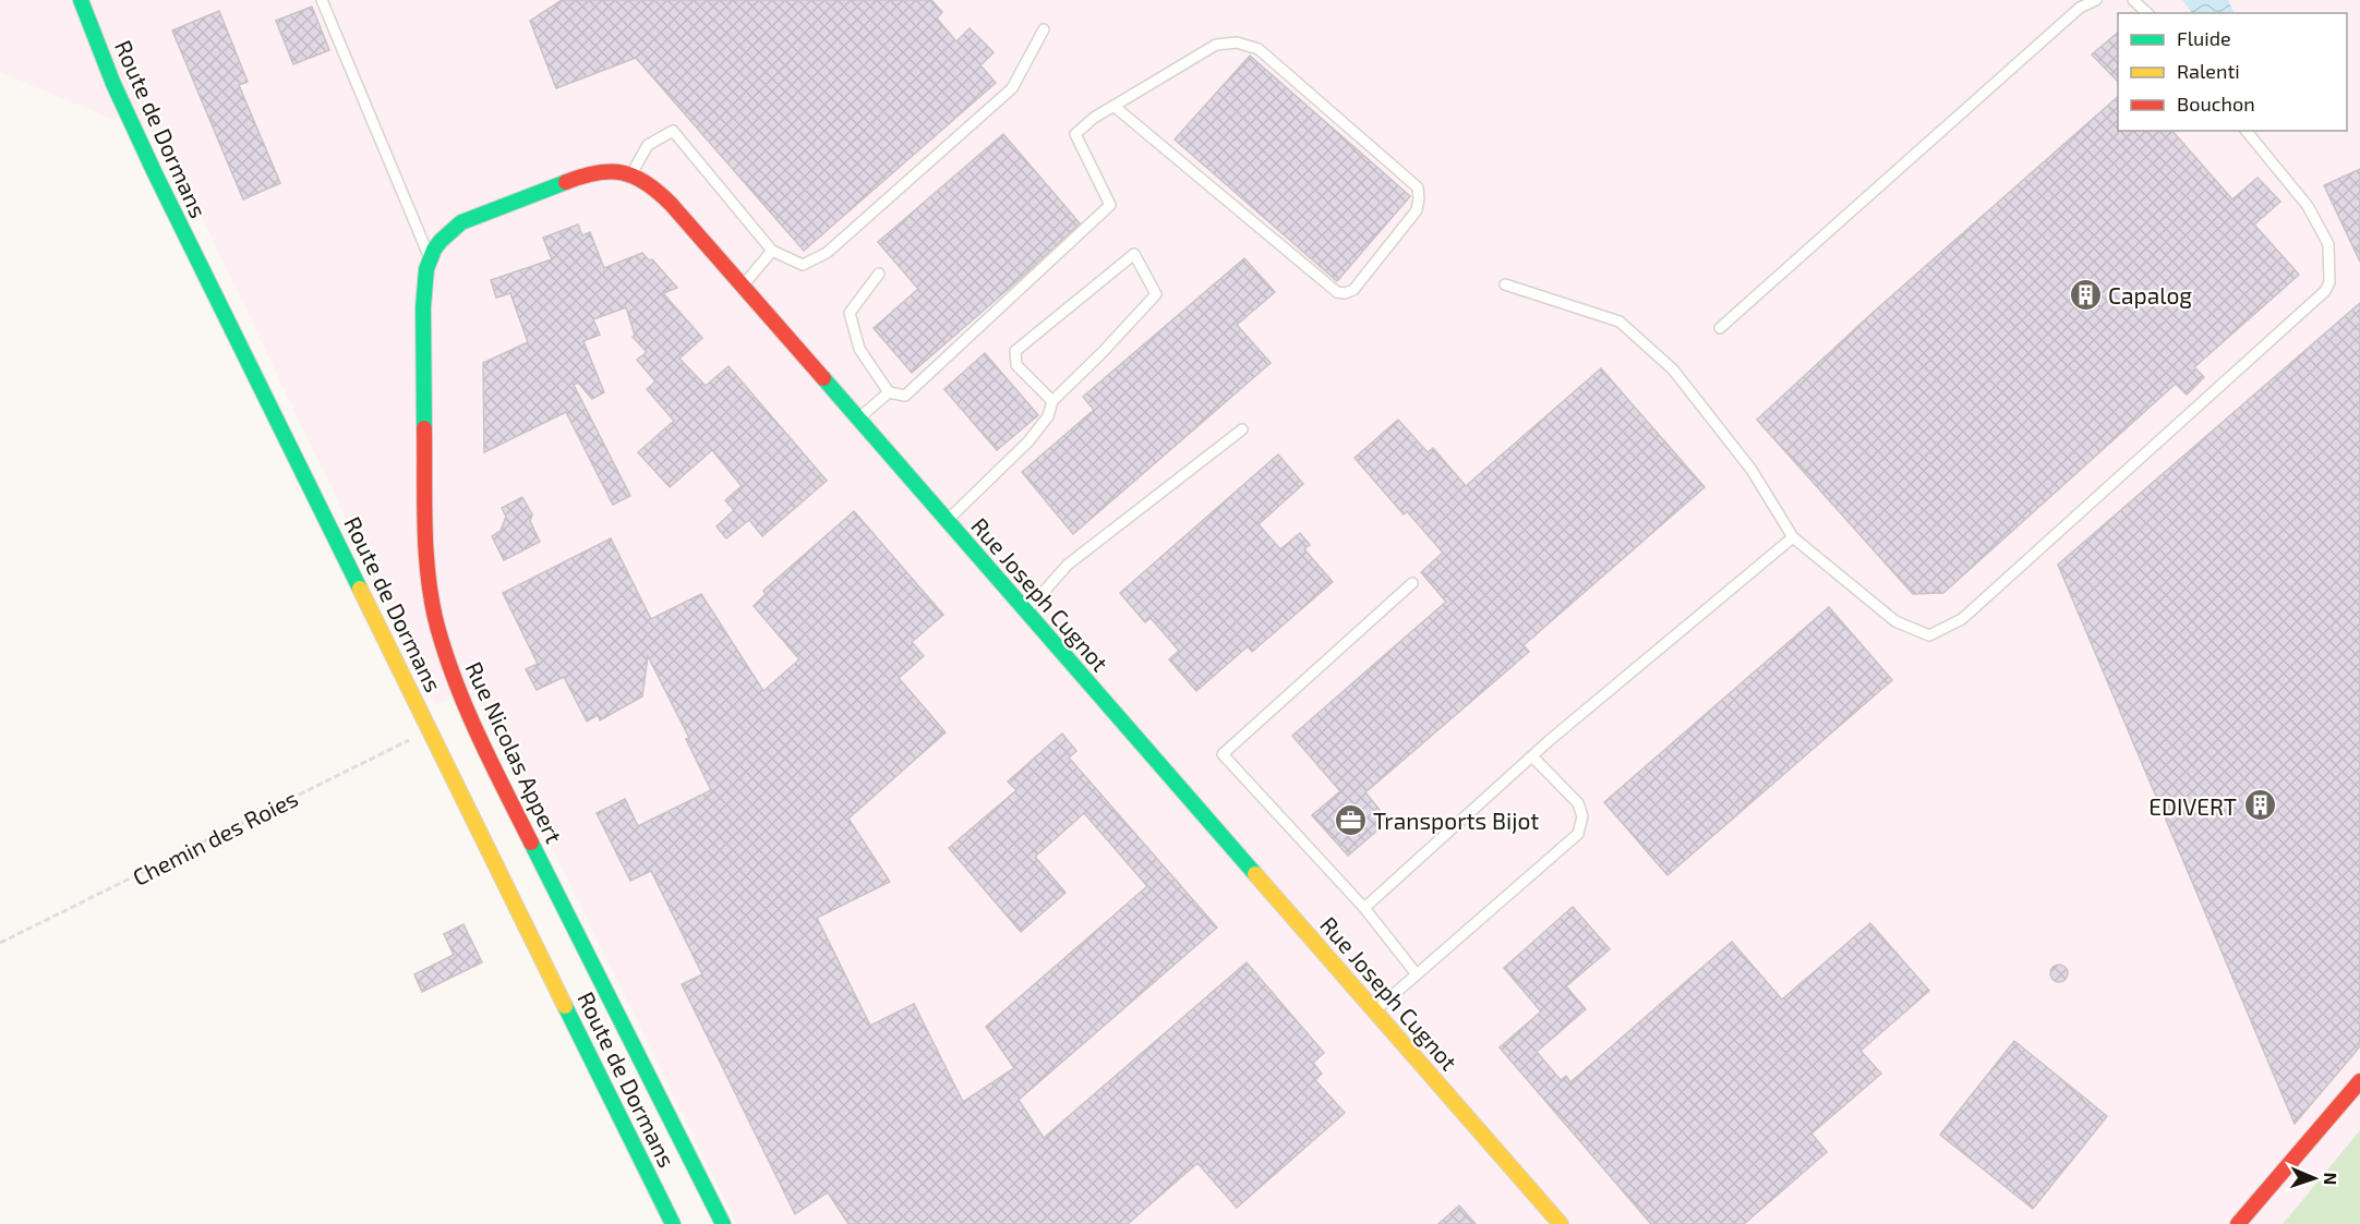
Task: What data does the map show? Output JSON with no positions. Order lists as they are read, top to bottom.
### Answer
{
  "streets": {
    "street": ["Route de Dormans", "Rue Joseph Cugnot", "Rue Nicolas Appert"],
    "path": ["Chemin des Roies"]
  },
  "crossings": [
    ["Route de Dormans", "Chemin des Roies"],
    ["Rue Joseph Cugnot", "Rue Nicolas Appert"]
  ],
  "places": {
    "building": ["Capalog", "EDIVERT"],
    "office": ["Transports Bijot"]
  },
  "legend": ["Fluide", "Ralenti", "Bouchon"],
  "north": "right"
}
